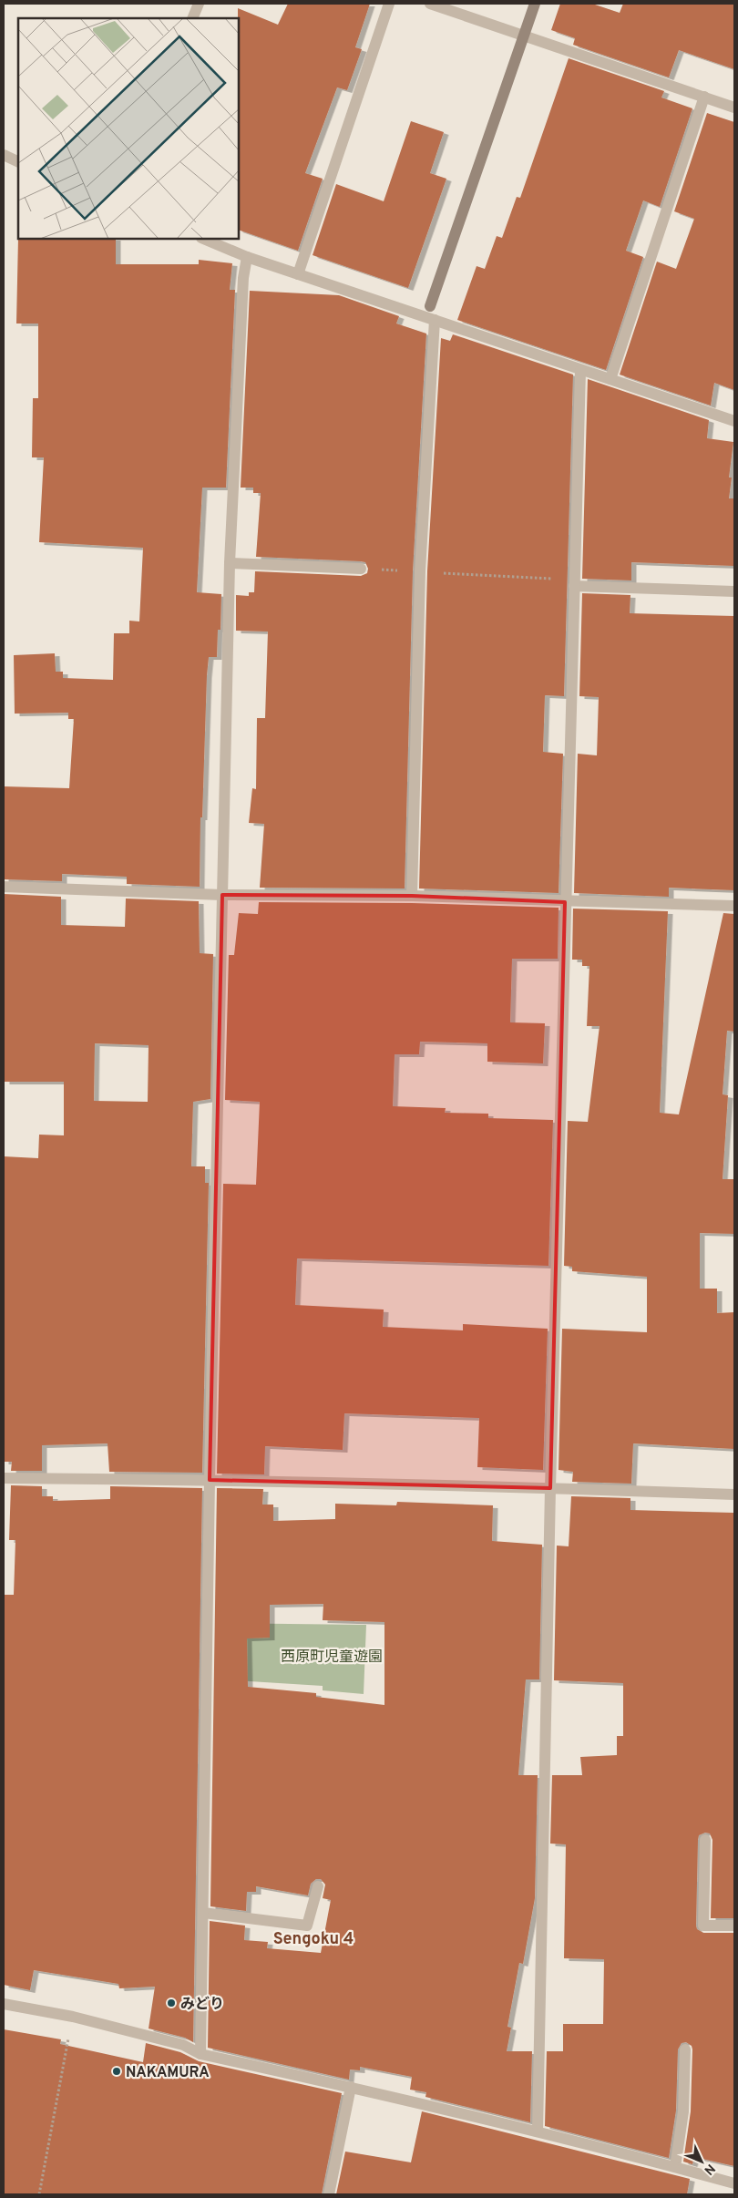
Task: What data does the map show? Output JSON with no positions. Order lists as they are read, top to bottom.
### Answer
{
  "districts": ["Sengoku 4"],
  "parks": ["西原町児童遊園"],
  "places": ["みどり", "NAKAMURA"],
  "north": "bottom right"
}
